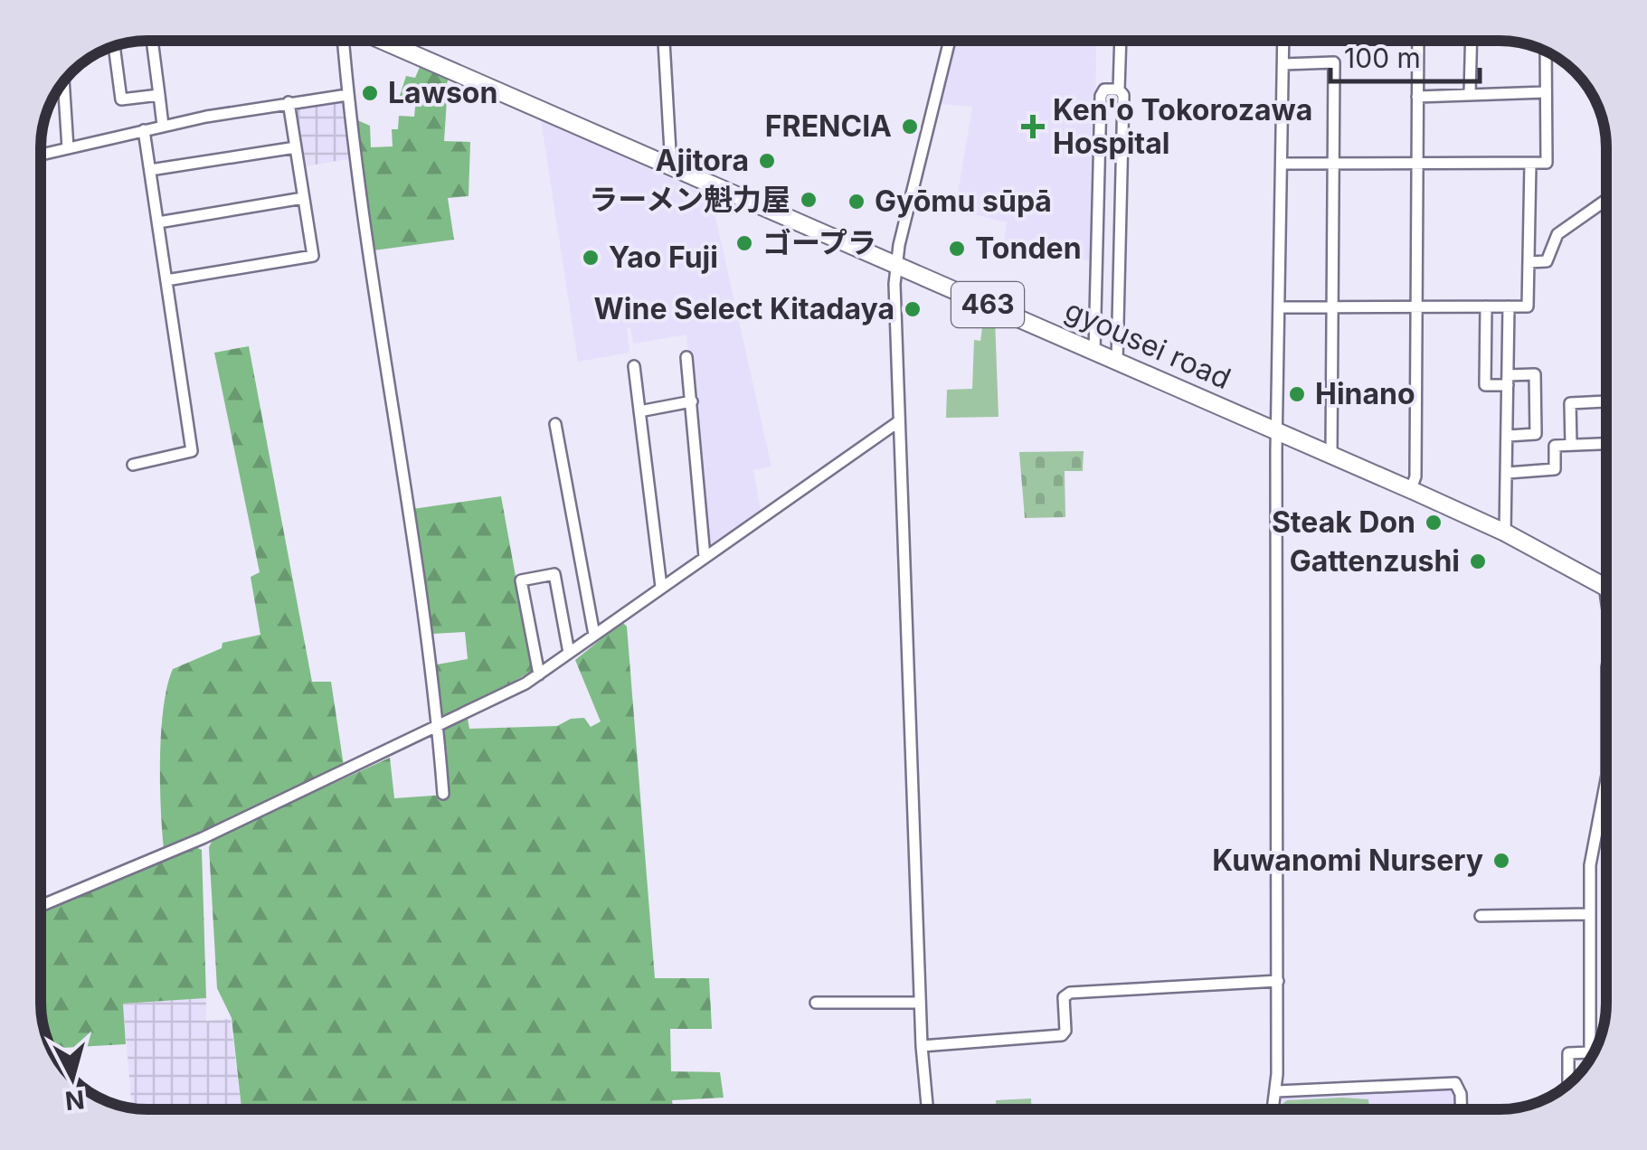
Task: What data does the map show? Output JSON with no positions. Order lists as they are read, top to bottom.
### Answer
{
  "streets": {
    "highway": ["463", "gyousei road"]
  },
  "places": {
    "other": [
      "Lawson",
      "FRENCIA",
      "Ajitora",
      "ラーメン魁力屋",
      "Gyōmu sūpā",
      "ゴープラ",
      "Tonden",
      "Yao Fuji",
      "Wine Select Kitadaya",
      "Hinano",
      "Steak Don",
      "Gattenzushi",
      "Kuwanomi Nursery"
    ],
    "health": ["Ken'o Tokorozawa Hospital"]
  },
  "scale_bar": "100 m",
  "north": "bottom"
}
